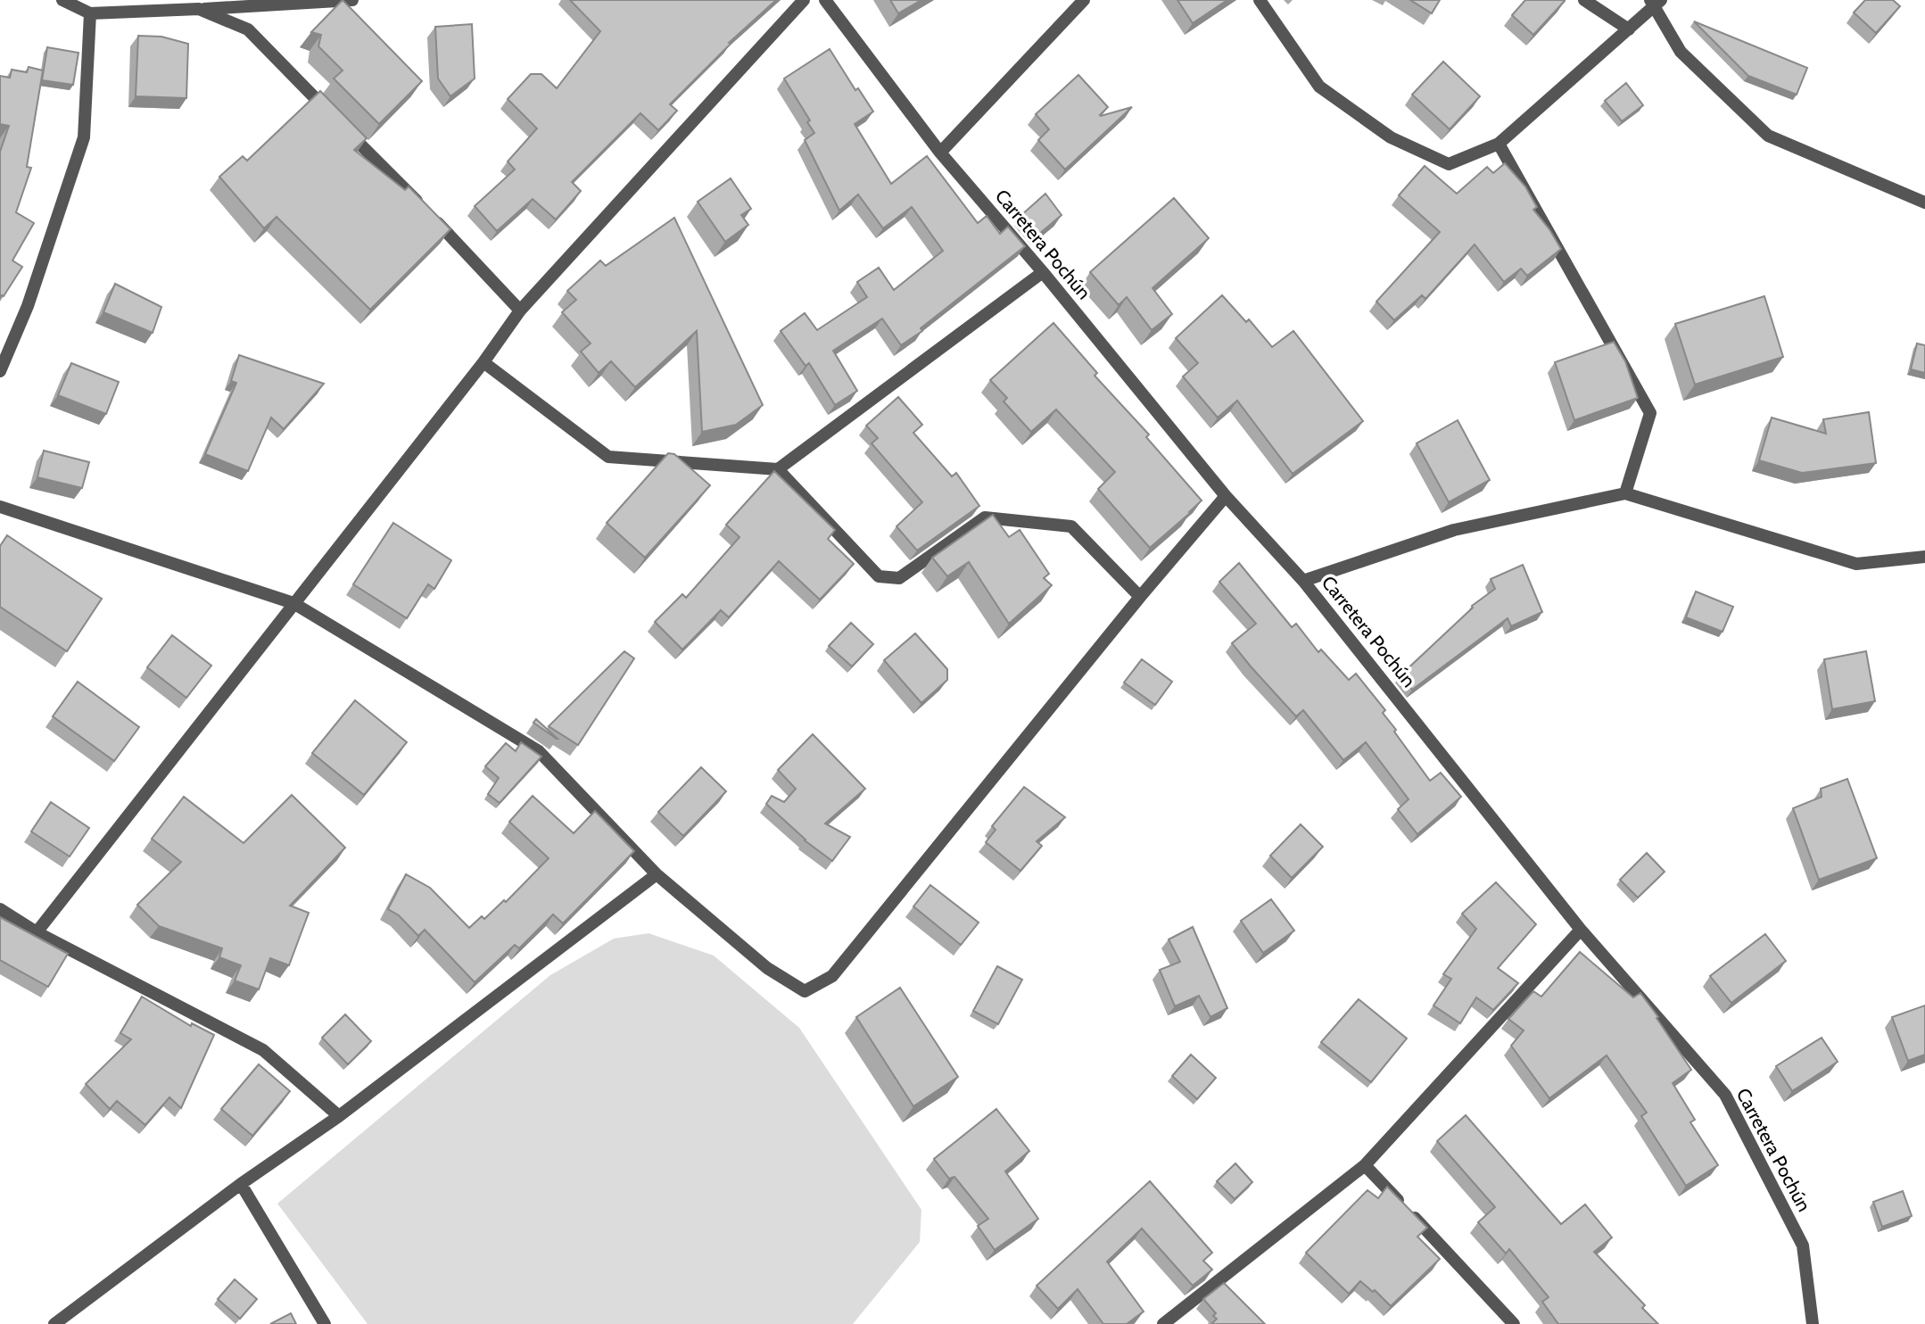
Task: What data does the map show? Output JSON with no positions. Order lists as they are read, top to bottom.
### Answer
{
  "streets": {
    "street": ["Carretera Pochún"]
  }
}
